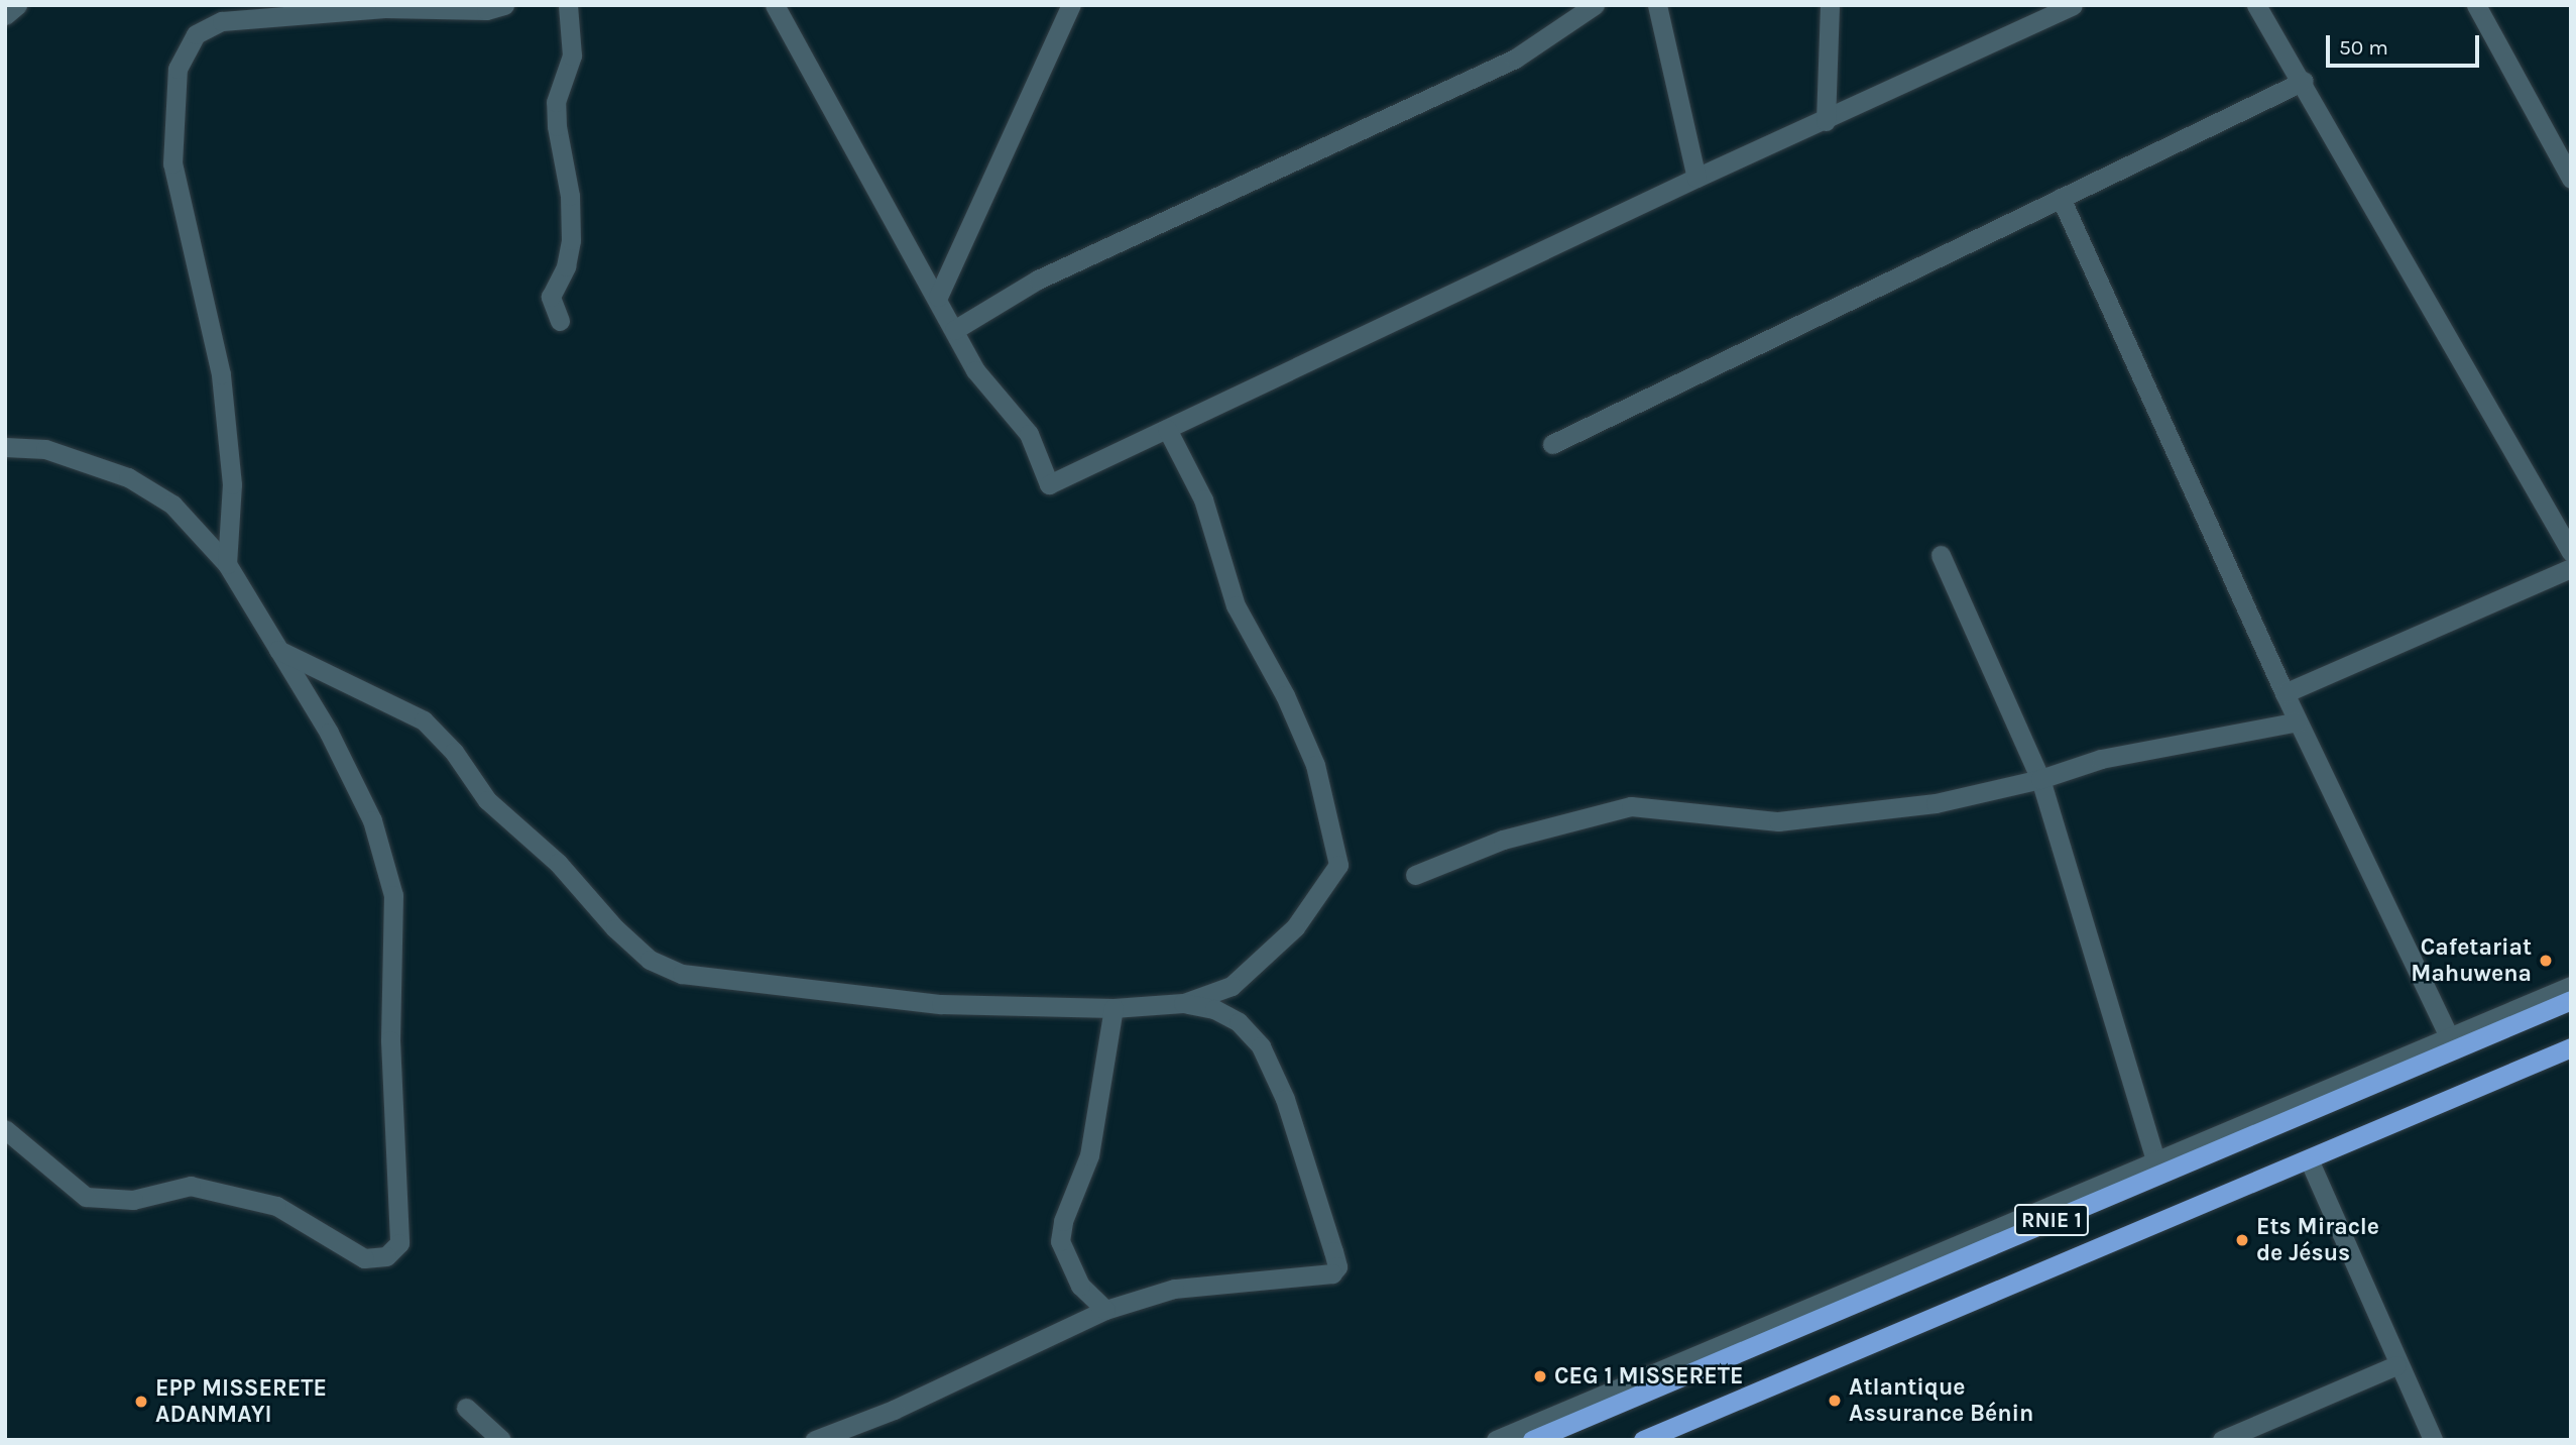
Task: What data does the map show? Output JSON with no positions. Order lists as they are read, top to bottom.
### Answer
{
  "streets": {
    "highway": ["RNIE 1"]
  },
  "places": [
    "Cafetariat Mahuwena",
    "Ets Miracle de Jésus",
    "CEG 1 MISSERETE",
    "Atlantique Assurance Bénin",
    "EPP MISSERETE ADANMAYI"
  ],
  "scale_bar": "50 m"
}
